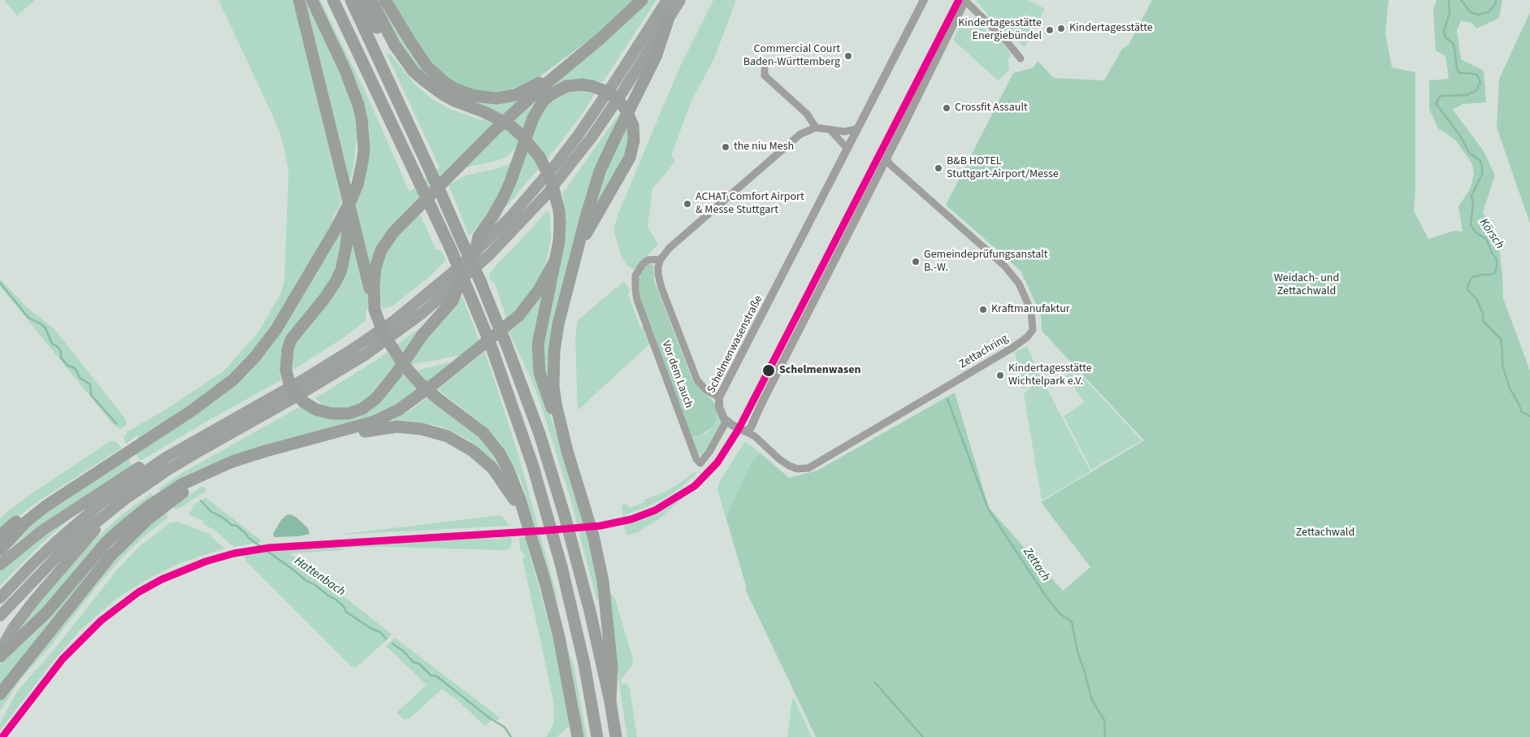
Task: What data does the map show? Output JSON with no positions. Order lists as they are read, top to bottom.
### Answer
{
  "streets": {
    "street": ["Schelmenwasenstraße", "Zettachring", "Vor dem Lauch"]
  },
  "crossings": [
    ["Schelmenwasenstraße", "Vor dem Lauch"]
  ],
  "water": ["Körsch", "Zettach", "Hattenbach"],
  "parks": ["Weidach- und Zettachwald", "Zettachwald"],
  "places": [
    "Kindertagesstätte",
    "Kindertagesstätte Energiebündel",
    "Commercial Court Baden-Württemberg",
    "Crossfit Assault",
    "the niu Mesh",
    "B&B HOTEL Stuttgart-Airport/Messe",
    "ACHAT Comfort Airport & Messe Stuttgart",
    "Gemeindeprüfungsanstalt B.-W.",
    "Kraftmanufaktur",
    "Schelmenwasen",
    "Kindertagesstätte Wichtelpark e.V."
  ]
}
